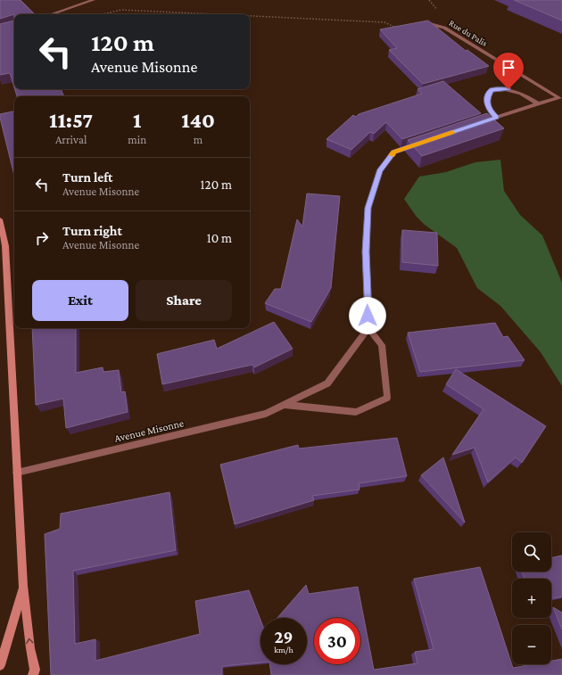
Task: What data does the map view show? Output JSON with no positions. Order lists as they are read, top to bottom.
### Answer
{
  "streets": {
    "street": ["Rue du Palis", "Avenue Misonne"]
  },
  "page": {
    "turn": ["120 m", "Avenue Misonne"],
    "eta": [
      "11:57",
      "Arrival",
      "1",
      "min",
      "140",
      "m"
    ],
    "list": [
      {
        "name": "Turn left",
        "note": "Avenue Misonne",
        "value": "120 m"
      },
      {
        "name": "Turn right",
        "note": "Avenue Misonne",
        "value": "10 m"
      }
    ],
    "buttons": ["Exit", "Share"],
    "map_buttons": ["+", "−"],
    "speed": "29 km/h",
    "limit": "30"
  }
}
